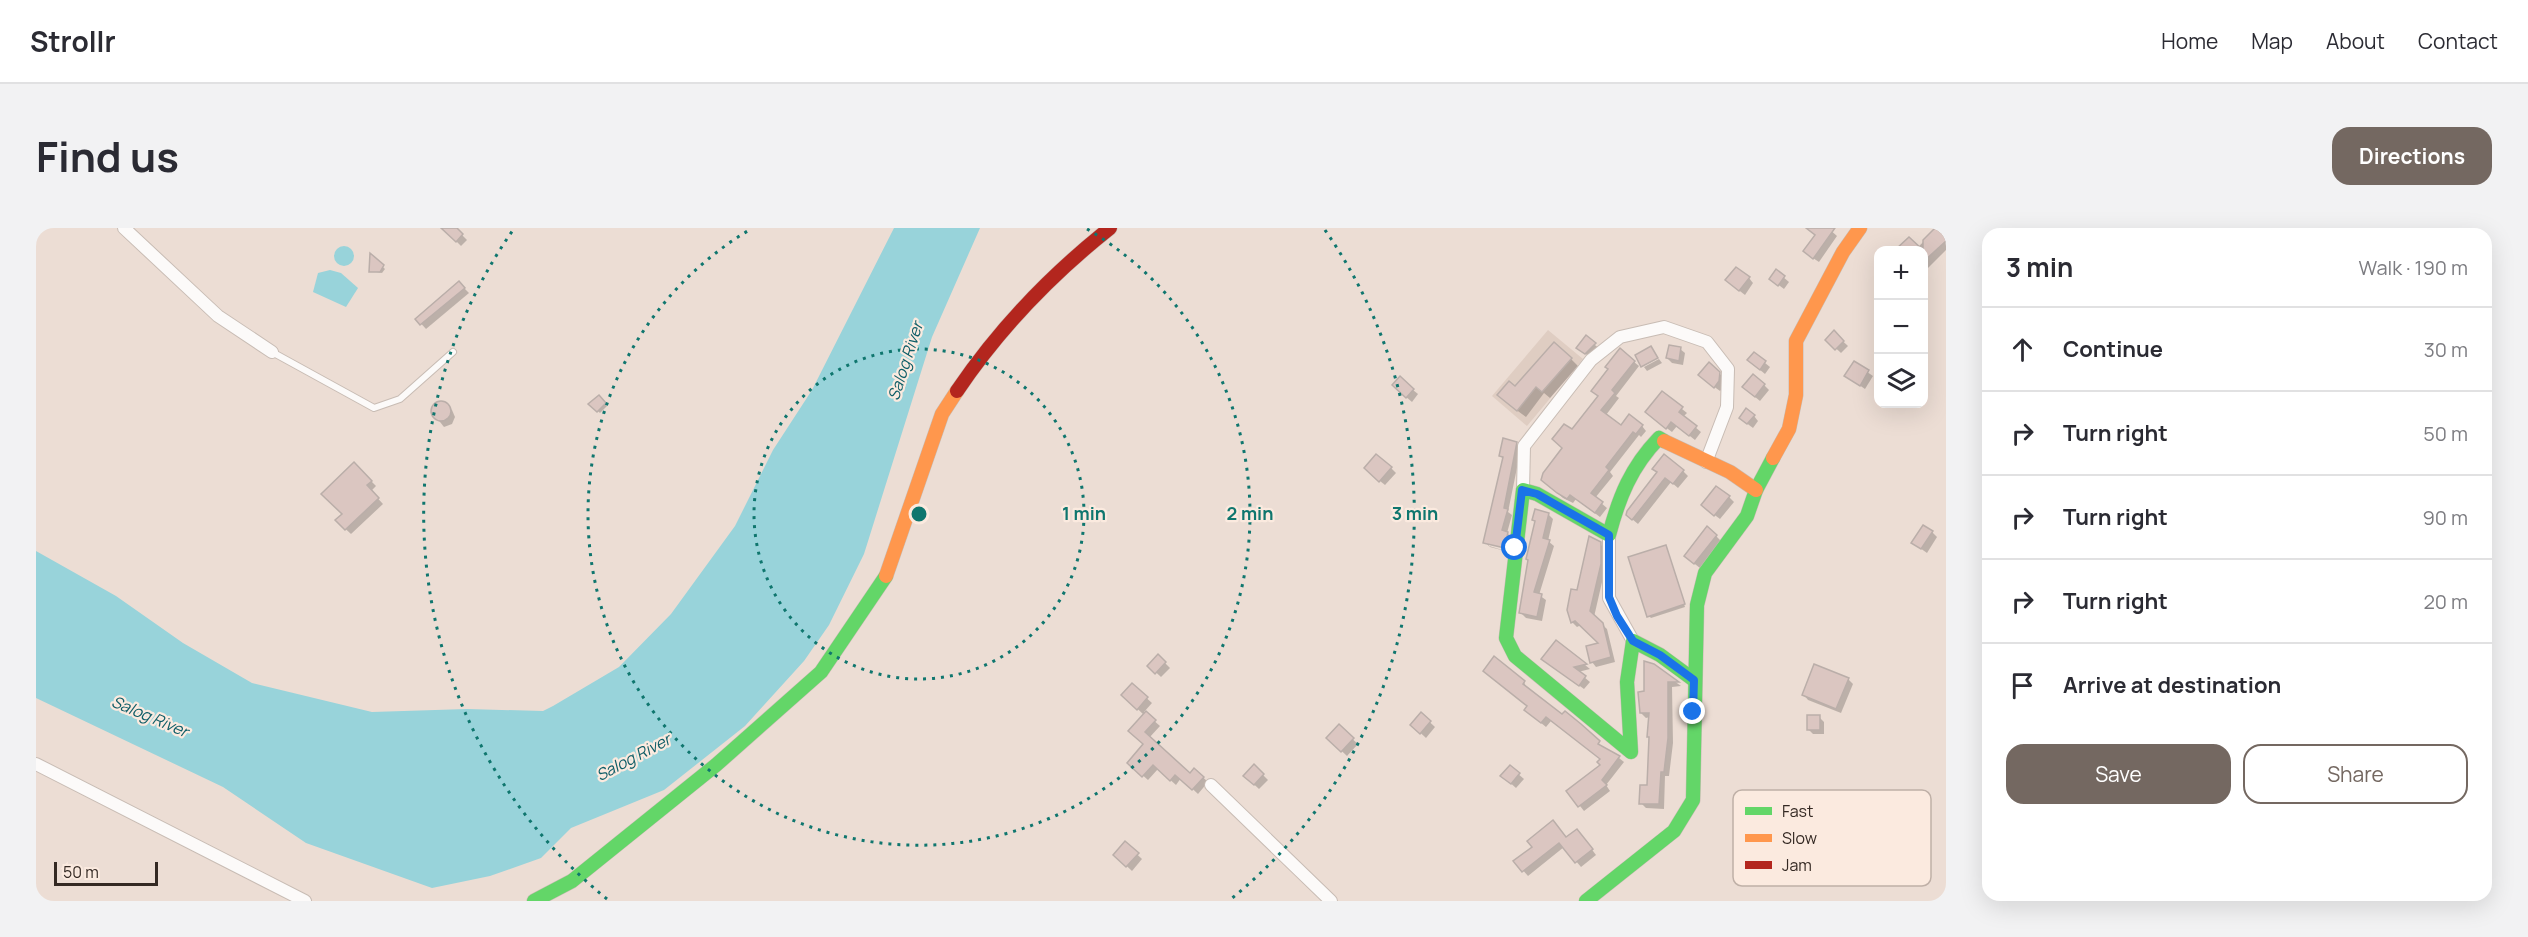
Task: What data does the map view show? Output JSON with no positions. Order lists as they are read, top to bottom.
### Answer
{
  "water": ["Salog River"],
  "legend": ["Fast", "Slow", "Jam"],
  "scale_bar": "50 m",
  "page": {
    "header": "Strollr",
    "nav": [
      "Home",
      "Map",
      "About",
      "Contact"
    ],
    "title": "Find us",
    "buttons": [
      "Directions",
      ["Save", "Share"]
    ],
    "heading": ["3 min", "Walk · 190 m"],
    "map_buttons": ["+", "−"],
    "list": [
      ["Continue", "30 m"],
      ["Turn right", "50 m"],
      ["Turn right", "90 m"],
      ["Turn right", "20 m"],
      "Arrive at destination"
    ],
    "scale": "50 m"
  },
  "rings": ["1 min", "2 min", "3 min"]
}
